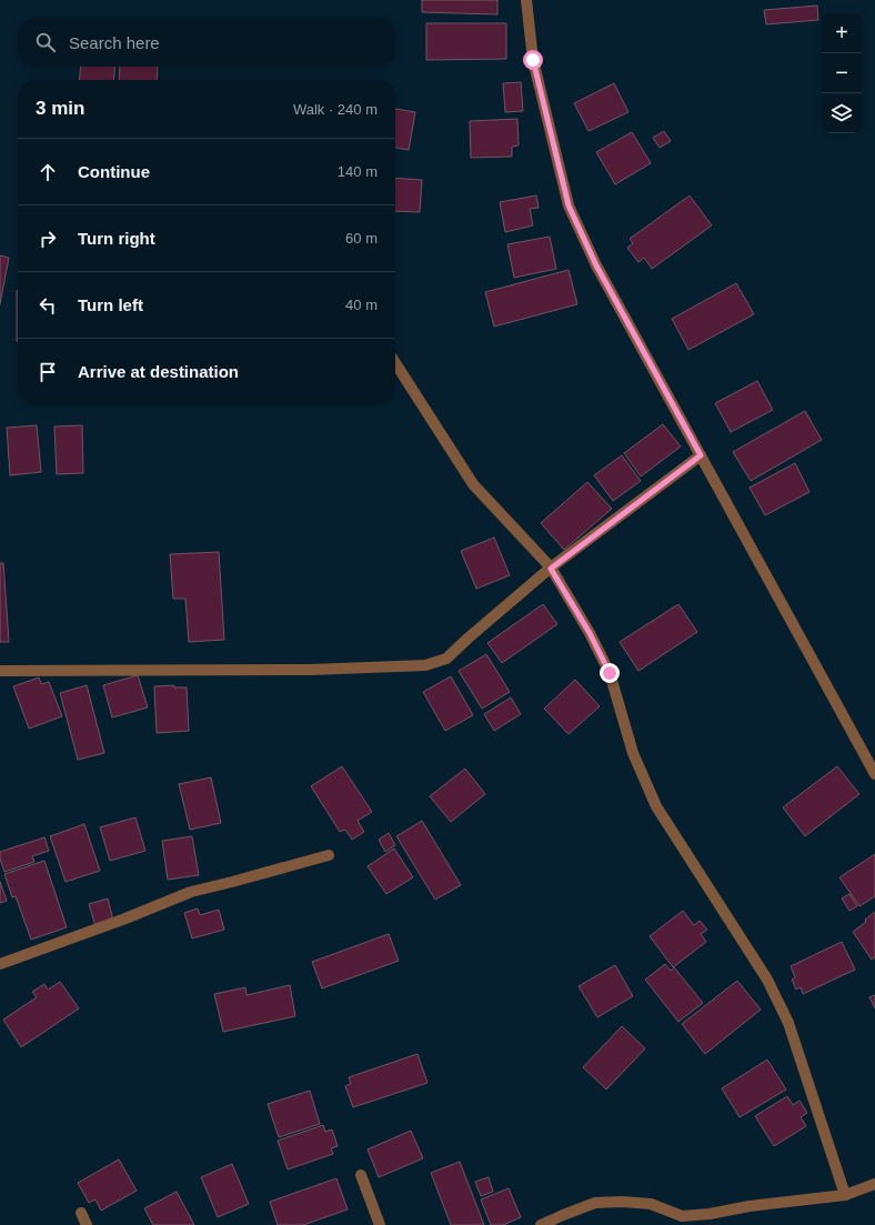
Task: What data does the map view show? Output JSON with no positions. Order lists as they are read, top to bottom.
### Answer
{
  "page": {
    "map_buttons": ["+", "−"],
    "search": "Search here",
    "heading": ["3 min", "Walk · 240 m"],
    "list": [
      ["Continue", "140 m"],
      ["Turn right", "60 m"],
      ["Turn left", "40 m"],
      "Arrive at destination"
    ]
  }
}
